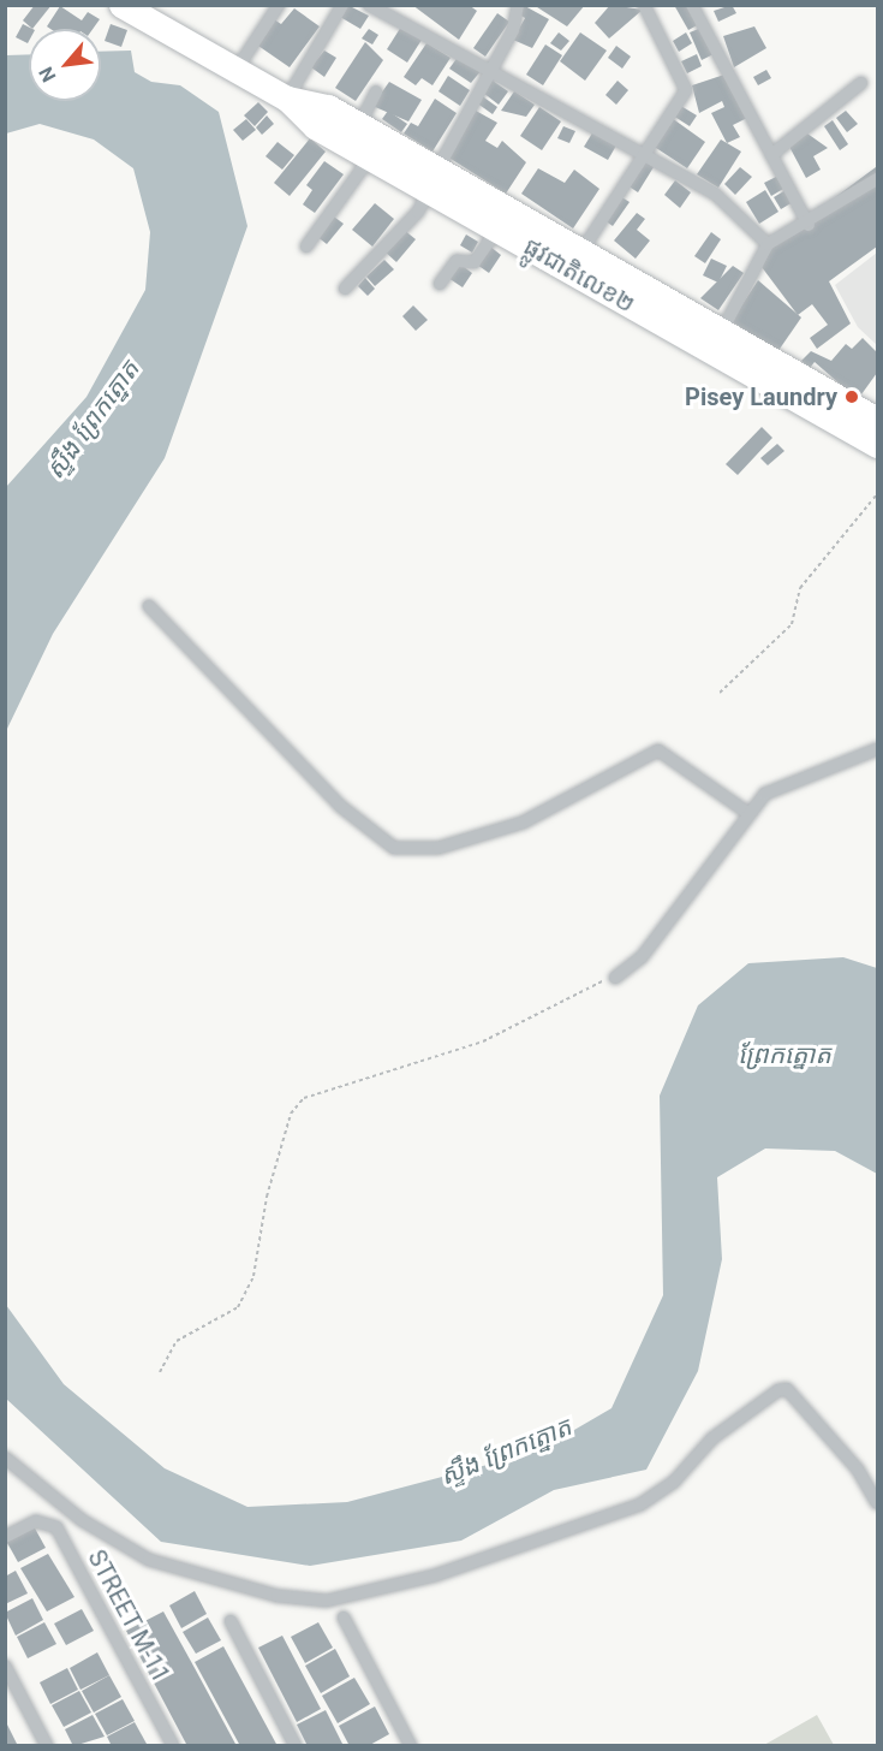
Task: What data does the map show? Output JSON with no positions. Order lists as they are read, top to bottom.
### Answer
{
  "streets": {
    "highway": ["ផ្លូវជាតិលេខ២"],
    "street": ["STREET M-11"]
  },
  "water": ["ស្ទឹង ព្រែកត្នោត", "ព្រែកត្នោត"],
  "places": ["Pisey Laundry"],
  "north": "bottom left"
}
